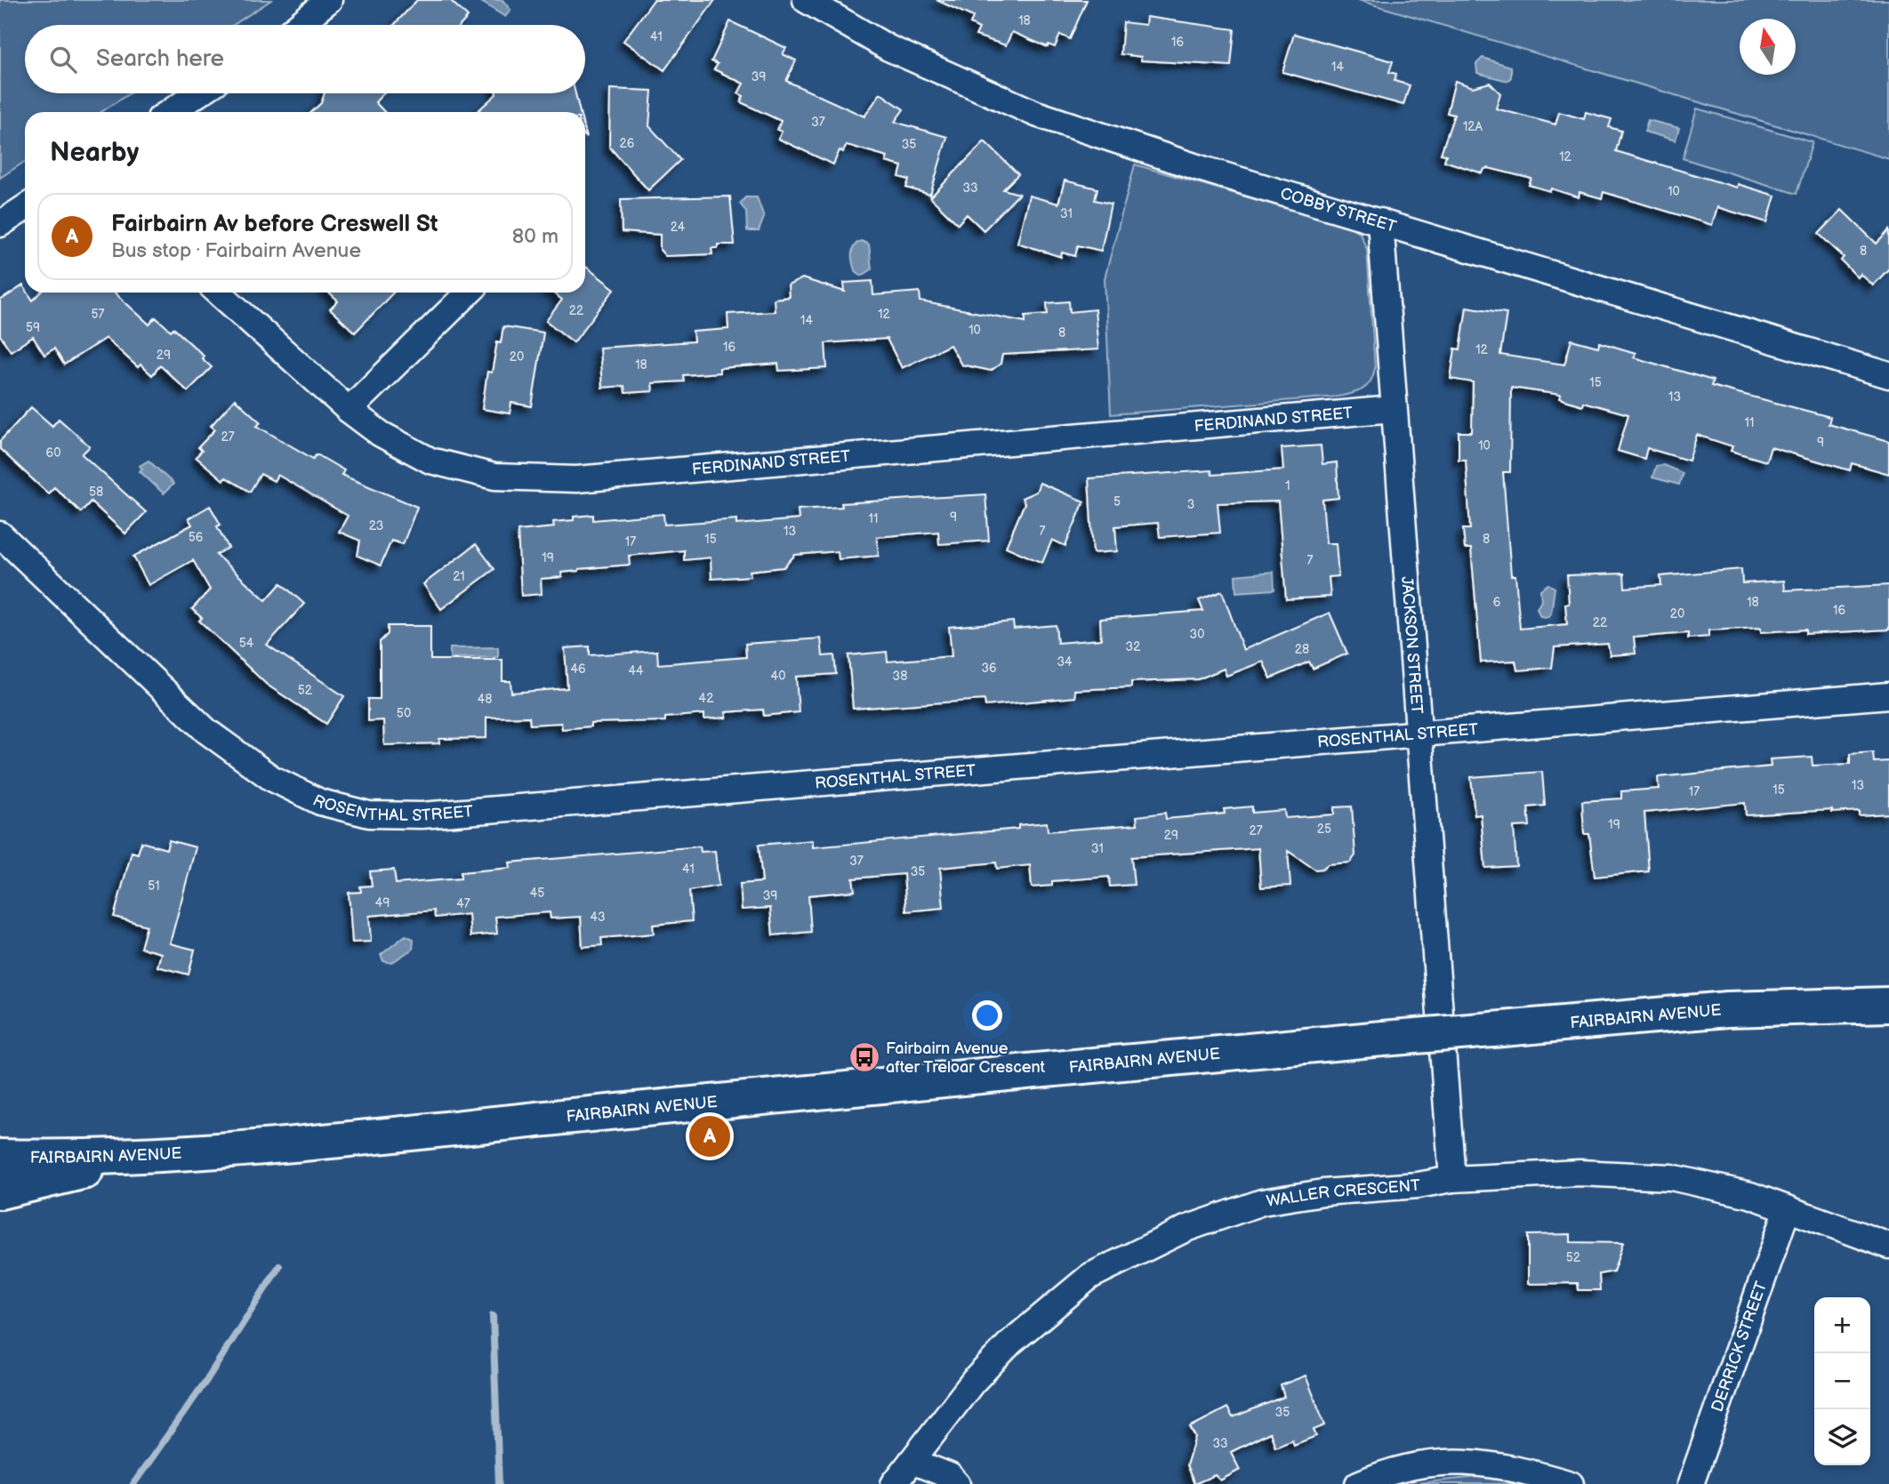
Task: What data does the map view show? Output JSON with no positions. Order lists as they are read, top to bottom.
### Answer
{
  "streets": {
    "main road": ["FAIRBAIRN AVENUE"],
    "street": [
      "COBBY STREET",
      "FERDINAND STREET",
      "JACKSON STREET",
      "ROSENTHAL STREET",
      "WALLER CRESCENT",
      "DERRICK STREET"
    ]
  },
  "crossings": [
    ["COBBY STREET", "JACKSON STREET"],
    ["FERDINAND STREET", "JACKSON STREET"],
    ["JACKSON STREET", "ROSENTHAL STREET"],
    ["JACKSON STREET", "WALLER CRESCENT"],
    ["WALLER CRESCENT", "DERRICK STREET"]
  ],
  "places": {
    "bus stop": ["Fairbairn Avenue after Treloar Crescent"]
  },
  "house_numbers": [
    "18",
    "41",
    "16",
    "14",
    "39",
    "37",
    "12A",
    "26",
    "35",
    "12",
    "33",
    "10",
    "31",
    "24",
    "8",
    "22",
    "57",
    "12",
    "14",
    "59",
    "10",
    "8",
    "16",
    "12",
    "29",
    "20",
    "18",
    "15",
    "13",
    "11",
    "27",
    "9",
    "10",
    "60",
    "1",
    "58",
    "5",
    "3",
    "9",
    "11",
    "23",
    "13",
    "7",
    "56",
    "15",
    "8",
    "17",
    "19",
    "7",
    "21",
    "6",
    "18",
    "16",
    "20",
    "22",
    "30",
    "54",
    "32",
    "28",
    "34",
    "36",
    "46",
    "44",
    "40",
    "38",
    "52",
    "42",
    "48",
    "50",
    "13",
    "15",
    "17",
    "19",
    "25",
    "27",
    "29",
    "31",
    "37",
    "41",
    "35",
    "51",
    "45",
    "39",
    "49",
    "47",
    "43",
    "52",
    "35",
    "33"
  ],
  "north": "top",
  "page": {
    "search": "Search here",
    "heading": "Nearby",
    "list": [
      {
        "mark": "A",
        "name": "Fairbairn Av before Creswell St",
        "note": "Bus stop · Fairbairn Avenue",
        "value": "80 m"
      }
    ],
    "pins": "A",
    "map_buttons": ["+", "−"]
  }
}
